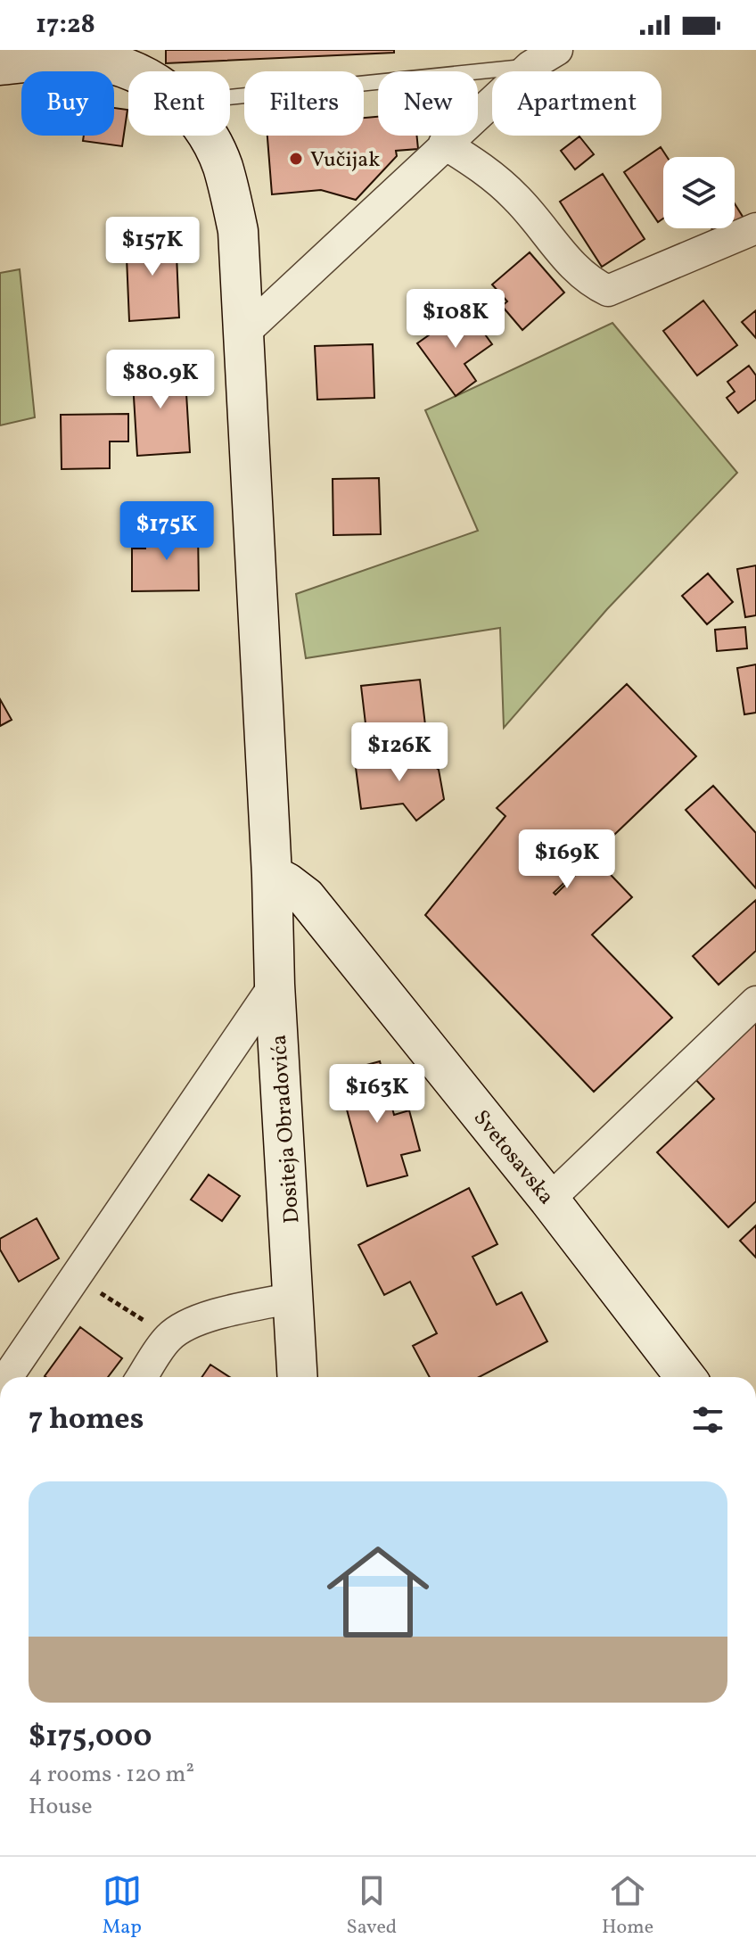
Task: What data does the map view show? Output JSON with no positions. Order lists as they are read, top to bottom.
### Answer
{
  "streets": {
    "street": ["Dositeja Obradovića", "Svetosavska"]
  },
  "crossings": [
    ["Dositeja Obradovića", "Svetosavska"]
  ],
  "places": ["Vučijak"],
  "page": {
    "status": "17:28",
    "chip": [
      "Buy",
      "Rent",
      "Filters",
      "New",
      "Apartment"
    ],
    "price": [
      "$157K",
      "$108K",
      "$80.9K",
      "$175K",
      "$126K",
      "$169K",
      "$163K"
    ],
    "heading": "7 homes",
    "list": [
      {
        "name": "$175,000",
        "note": "4 rooms · 120 m² · House"
      }
    ],
    "tabs": ["Map", "Saved", "Home"]
  }
}
